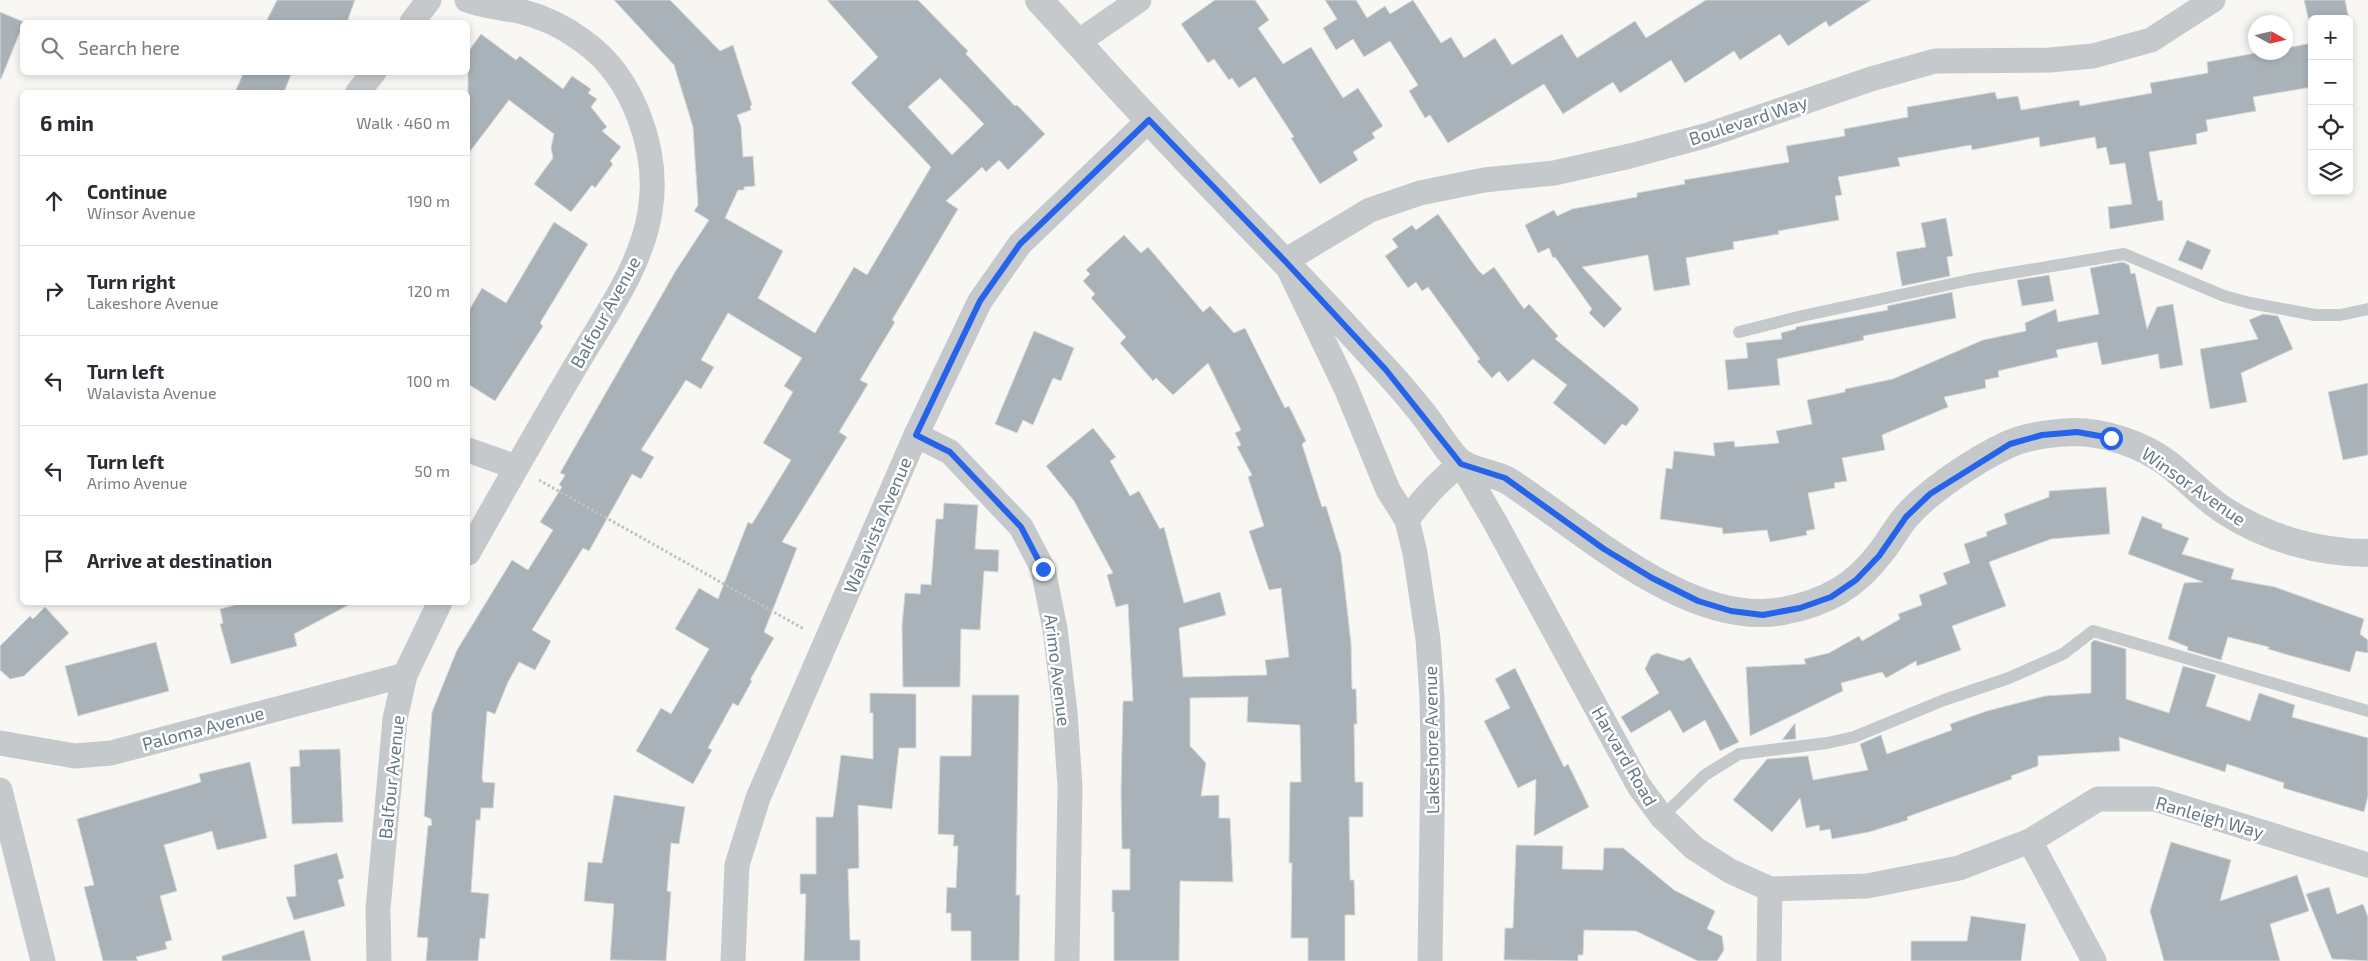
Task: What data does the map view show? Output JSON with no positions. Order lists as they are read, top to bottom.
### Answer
{
  "streets": {
    "street": [
      "Boulevard Way",
      "Balfour Avenue",
      "Winsor Avenue",
      "Walavista Avenue",
      "Arimo Avenue",
      "Paloma Avenue",
      "Lakeshore Avenue",
      "Harvard Road",
      "Ranleigh Way"
    ]
  },
  "crossings": [
    ["Boulevard Way", "Lakeshore Avenue"],
    ["Balfour Avenue", "Paloma Avenue"],
    ["Winsor Avenue", "Lakeshore Avenue"],
    ["Winsor Avenue", "Harvard Road"],
    ["Walavista Avenue", "Arimo Avenue"],
    ["Walavista Avenue", "Lakeshore Avenue"],
    ["Lakeshore Avenue", "Harvard Road"],
    ["Harvard Road", "Ranleigh Way"]
  ],
  "north": "right",
  "page": {
    "map_buttons": ["+", "−"],
    "search": "Search here",
    "heading": ["6 min", "Walk · 460 m"],
    "list": [
      ["Continue", "Winsor Avenue", "190 m"],
      ["Turn right", "Lakeshore Avenue", "120 m"],
      ["Turn left", "Walavista Avenue", "100 m"],
      ["Turn left", "Arimo Avenue", "50 m"],
      "Arrive at destination"
    ]
  }
}
